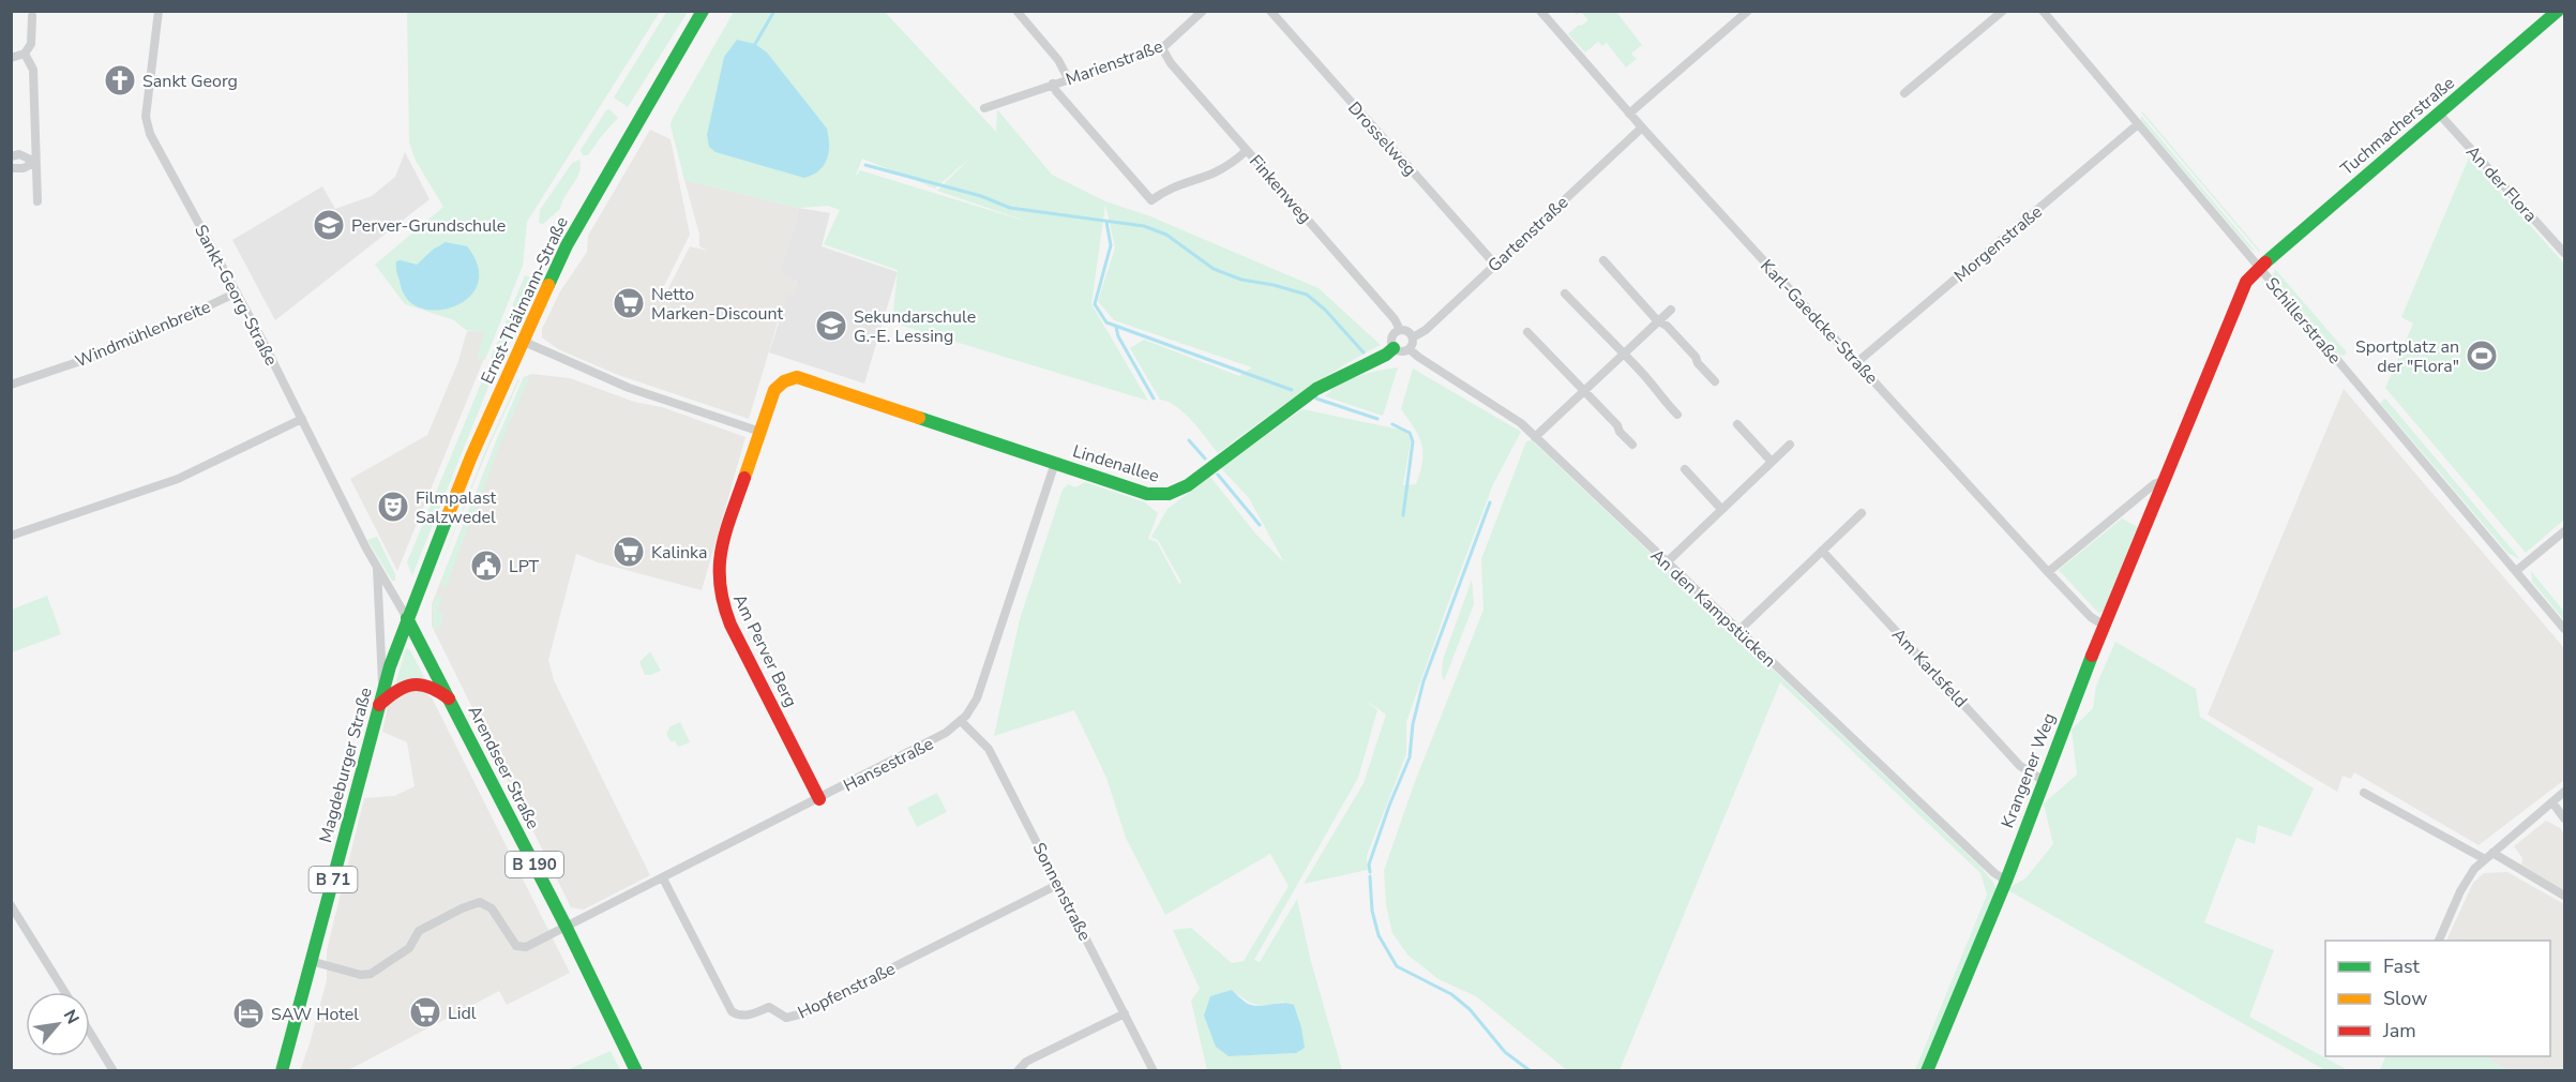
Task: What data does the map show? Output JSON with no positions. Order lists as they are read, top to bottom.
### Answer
{
  "streets": {
    "street": [
      "Marienstraße",
      "Tuchmacherstraße",
      "Drosselweg",
      "An der Flora",
      "Finkenweg",
      "Gartenstraße",
      "Morgenstraße",
      "Sankt-Georg-Straße",
      "Ernst-Thälmann-Straße",
      "Schillerstraße",
      "Karl-Gaedcke-Straße",
      "Windmühlenbreite",
      "Lindenallee",
      "An den Kampstücken",
      "Am Perver Berg",
      "Am Karlsfeld",
      "Hansestraße",
      "Magdeburger Straße",
      "Arendseer Straße",
      "Krangener Weg",
      "B 190",
      "B 71",
      "Sonnenstraße",
      "Hopfenstraße"
    ]
  },
  "crossings": [
    ["Marienstraße", "Finkenweg"],
    ["Tuchmacherstraße", "An der Flora"],
    ["Tuchmacherstraße", "Schillerstraße"],
    ["Tuchmacherstraße", "Krangener Weg"],
    ["Drosselweg", "Gartenstraße"],
    ["Finkenweg", "Gartenstraße"],
    ["Finkenweg", "Lindenallee"],
    ["Finkenweg", "An den Kampstücken"],
    ["Gartenstraße", "Karl-Gaedcke-Straße"],
    ["Gartenstraße", "Lindenallee"],
    ["Gartenstraße", "An den Kampstücken"],
    ["Morgenstraße", "Schillerstraße"],
    ["Morgenstraße", "Karl-Gaedcke-Straße"],
    ["Sankt-Georg-Straße", "Ernst-Thälmann-Straße"],
    ["Sankt-Georg-Straße", "Windmühlenbreite"],
    ["Sankt-Georg-Straße", "Magdeburger Straße"],
    ["Sankt-Georg-Straße", "Arendseer Straße"],
    ["Ernst-Thälmann-Straße", "Magdeburger Straße"],
    ["Ernst-Thälmann-Straße", "Arendseer Straße"],
    ["Schillerstraße", "Krangener Weg"],
    ["Karl-Gaedcke-Straße", "Krangener Weg"],
    ["Lindenallee", "An den Kampstücken"],
    ["Lindenallee", "Am Perver Berg"],
    ["Lindenallee", "Hansestraße"],
    ["An den Kampstücken", "Krangener Weg"],
    ["Am Perver Berg", "Hansestraße"],
    ["Am Karlsfeld", "Krangener Weg"],
    ["Hansestraße", "Magdeburger Straße"],
    ["Hansestraße", "Arendseer Straße"],
    ["Hansestraße", "Sonnenstraße"],
    ["Hansestraße", "Hopfenstraße"],
    ["Magdeburger Straße", "Arendseer Straße"],
    ["Sonnenstraße", "Hopfenstraße"]
  ],
  "places": {
    "church": ["Sankt Georg"],
    "school or university": ["Perver-Grundschule", "Sekundarschule G.-E. Lessing"],
    "supermarket": ["Netto Marken-Discount", "Kalinka", "Lidl"],
    "sports": ["Sportplatz an der \"Flora\""],
    "theatre": ["Filmpalast Salzwedel"],
    "public building": ["LPT"],
    "hotel": ["SAW Hotel"]
  },
  "legend": ["Fast", "Slow", "Jam"],
  "north": "top right"
}
